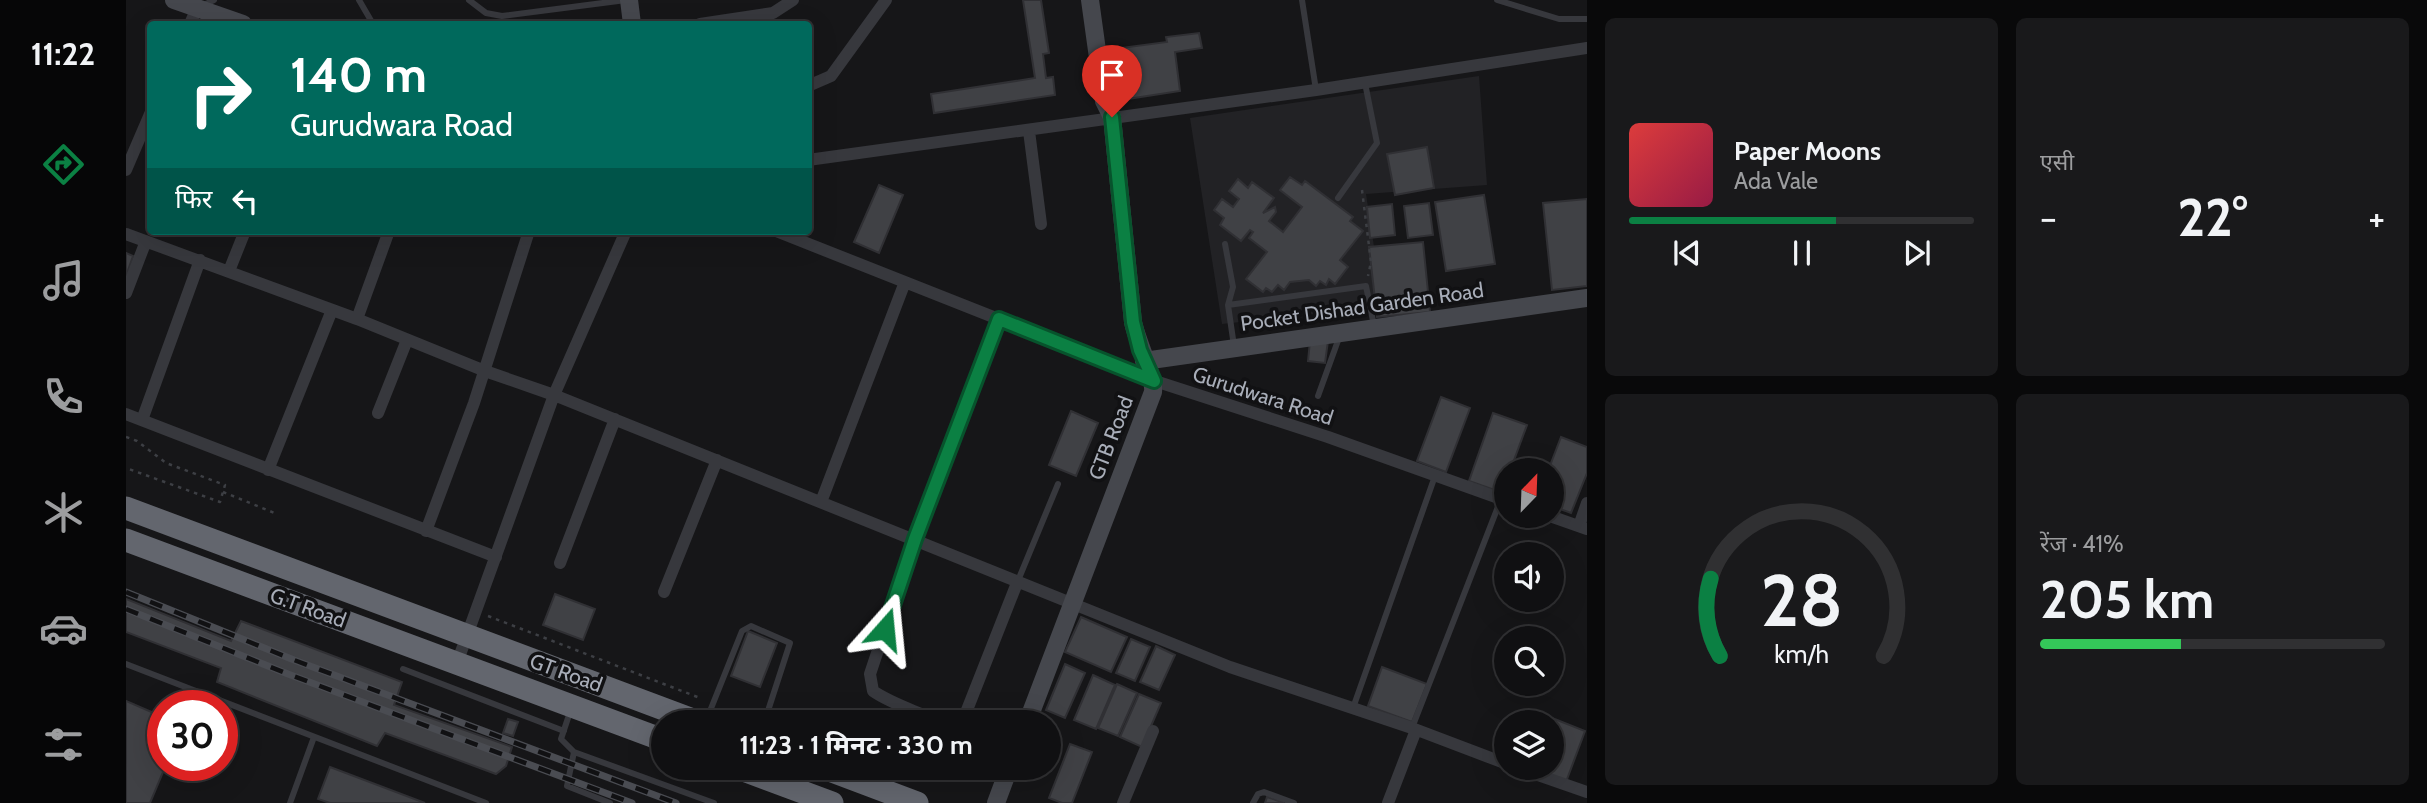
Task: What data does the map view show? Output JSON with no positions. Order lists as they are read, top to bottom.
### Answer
{
  "streets": {
    "highway": ["G.T Road", "GT Road"],
    "street": ["Pocket Dishad Garden Road", "Gurudwara Road", "GTB Road"]
  },
  "crossings": [
    ["Pocket Dishad Garden Road", "GTB Road"],
    ["Gurudwara Road", "GTB Road"],
    ["G.T Road", "GT Road"]
  ],
  "north": "top right",
  "page": {
    "tabs": "11:22",
    "tile": [
      "एसी",
      ["रेंज · 41%", "205 km"]
    ],
    "turn": ["140 m", "Gurudwara Road"],
    "song": ["Paper Moons", "Ada Vale"],
    "then": "फिर",
    "heat": ["−", "22°", "+"],
    "limit": "30",
    "trip": "11:23 · 1 मिनट · 330 m",
    "gauge": ["28", "km/h"]
  }
}
